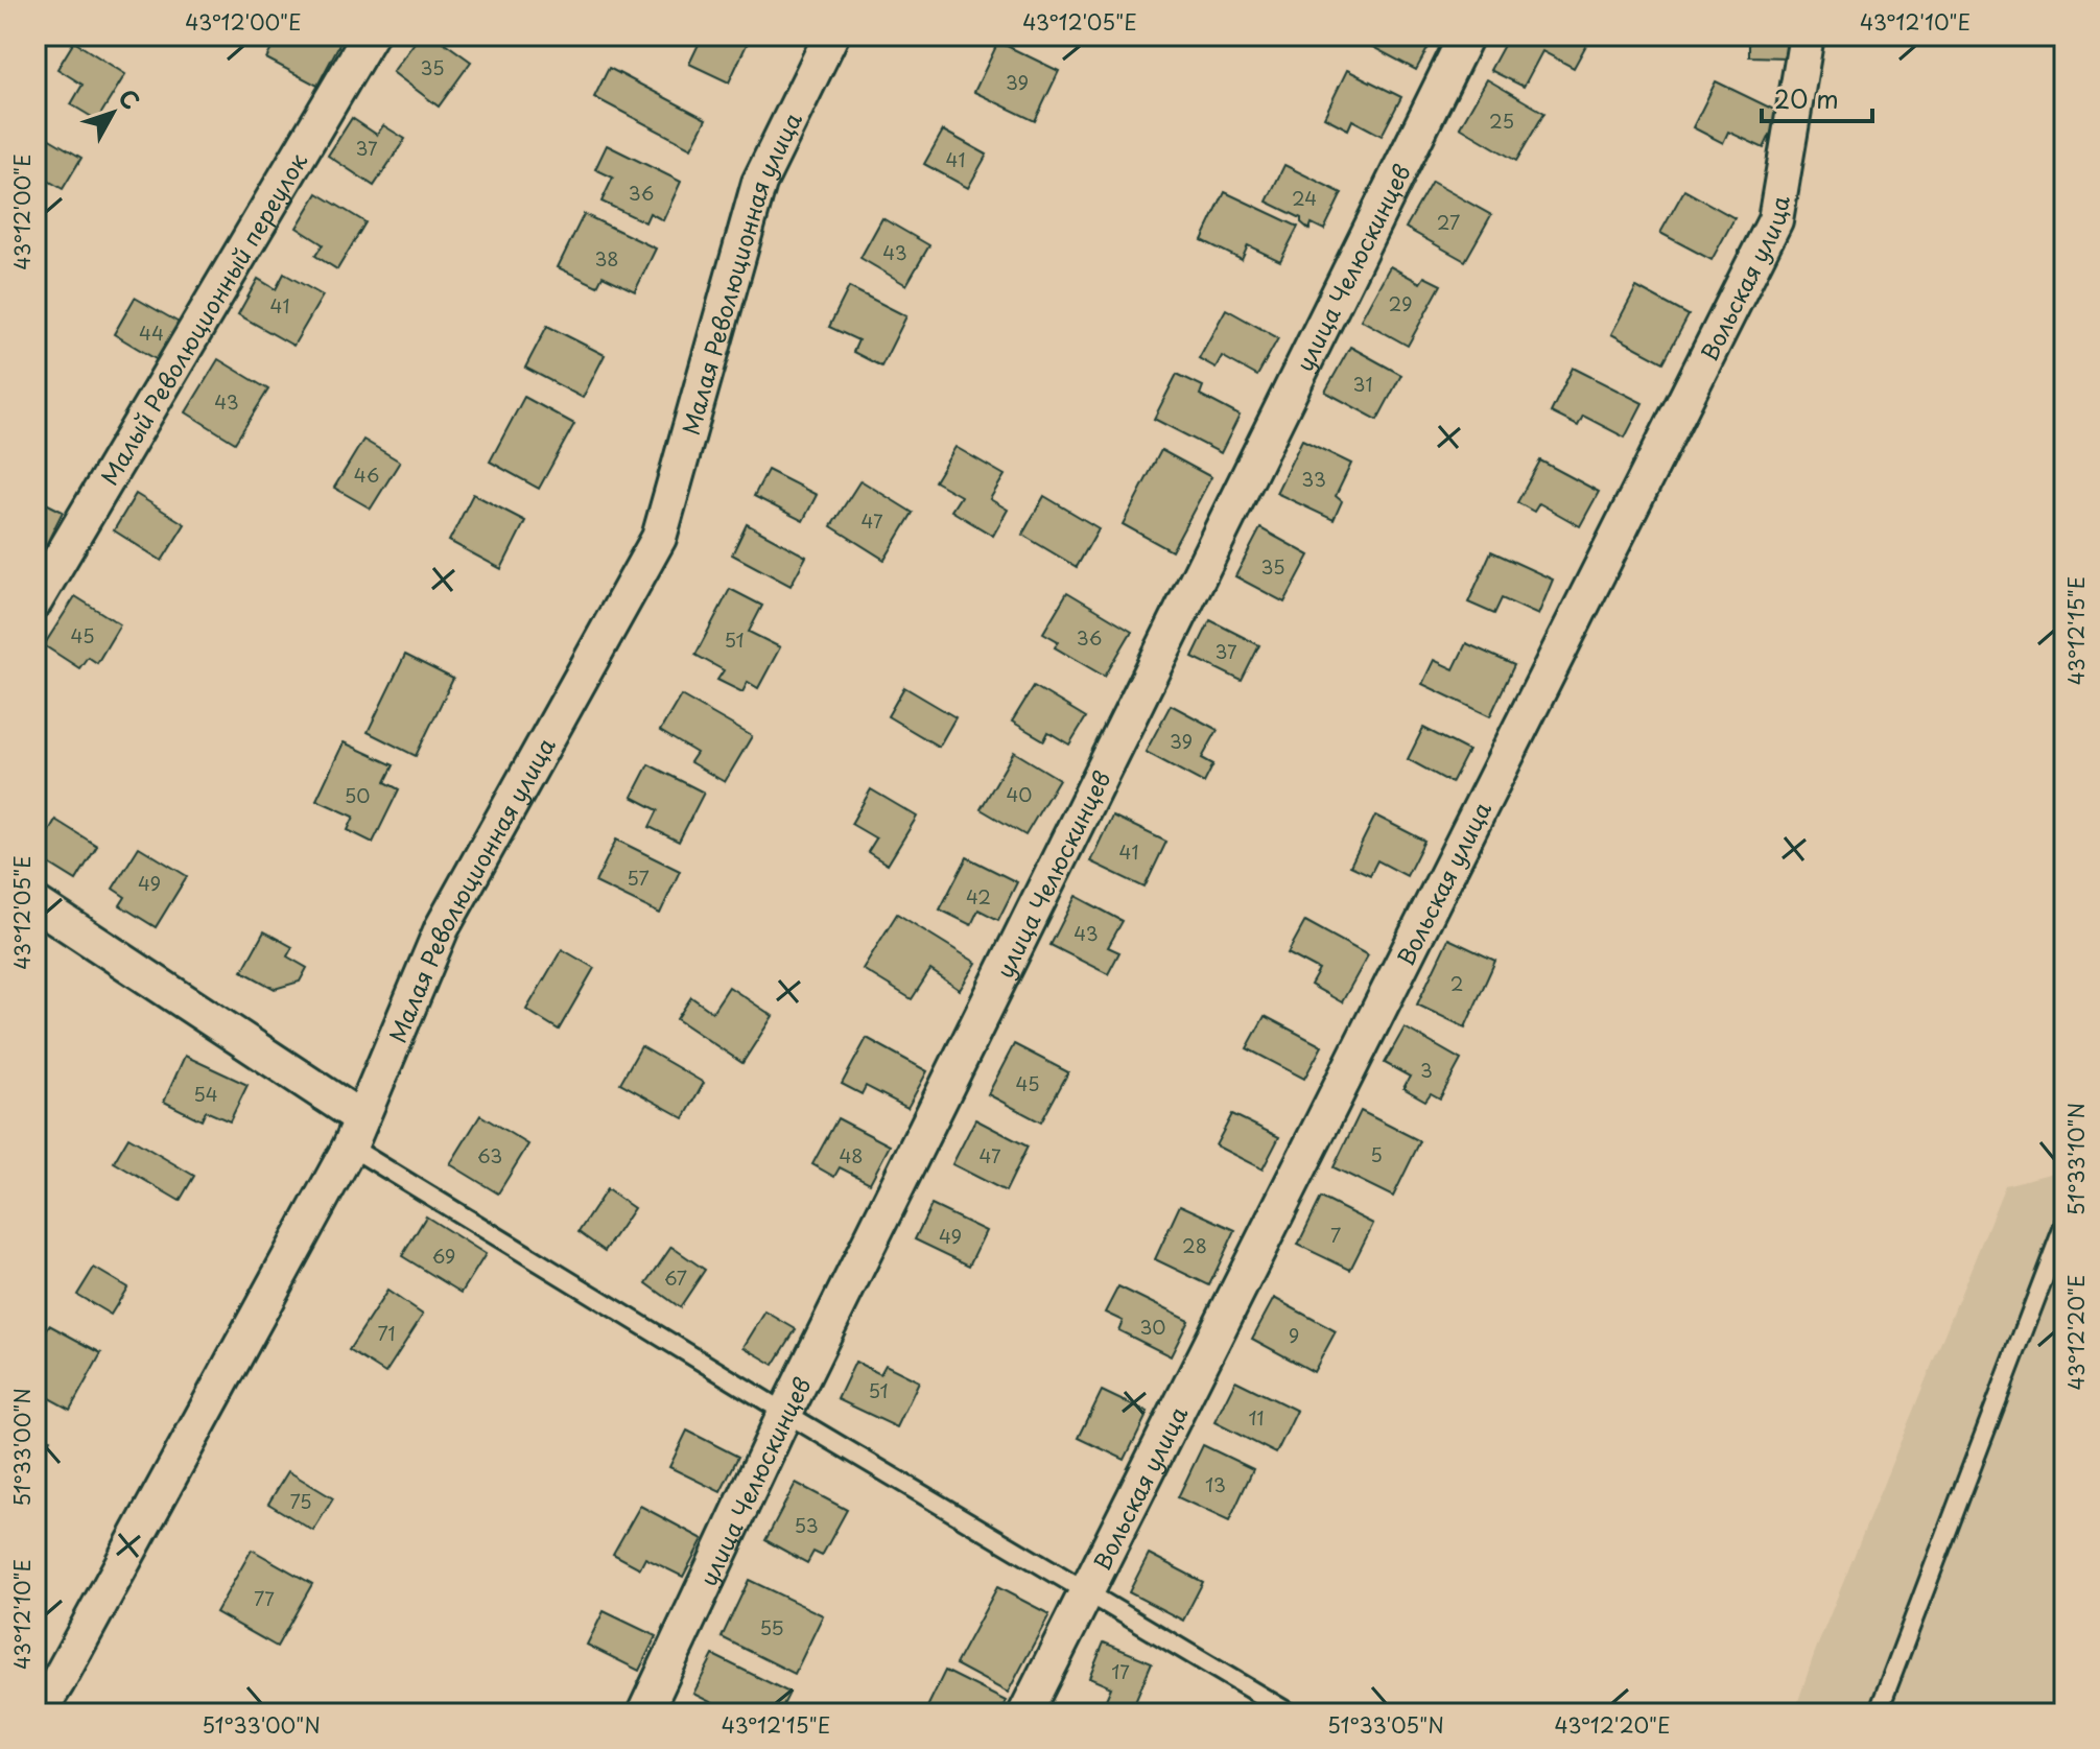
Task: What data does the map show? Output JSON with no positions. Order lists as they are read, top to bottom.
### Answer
{
  "streets": {
    "street": [
      "улица Челюскинцев",
      "Малая Революционная улица",
      "Вольская улица",
      "Малый Революционный переулок"
    ]
  },
  "house_numbers": [
    "35",
    "39",
    "25",
    "37",
    "41",
    "36",
    "24",
    "27",
    "43",
    "38",
    "29",
    "41",
    "44",
    "31",
    "43",
    "46",
    "33",
    "47",
    "35",
    "45",
    "36",
    "51",
    "37",
    "39",
    "40",
    "50",
    "41",
    "57",
    "49",
    "42",
    "43",
    "2",
    "3",
    "45",
    "54",
    "5",
    "63",
    "48",
    "47",
    "7",
    "49",
    "28",
    "69",
    "67",
    "30",
    "71",
    "9",
    "51",
    "11",
    "13",
    "75",
    "53",
    "77",
    "55",
    "17"
  ],
  "scale_bar": "20 m",
  "north": "top right",
  "coordinates": [
    "43°12'00\"E",
    "43°12'05\"E",
    "43°12'10\"E",
    "43°12'15\"E",
    "51°33'10\"N",
    "43°12'20\"E",
    "51°33'00\"N",
    "51°33'05\"N"
  ]
}
